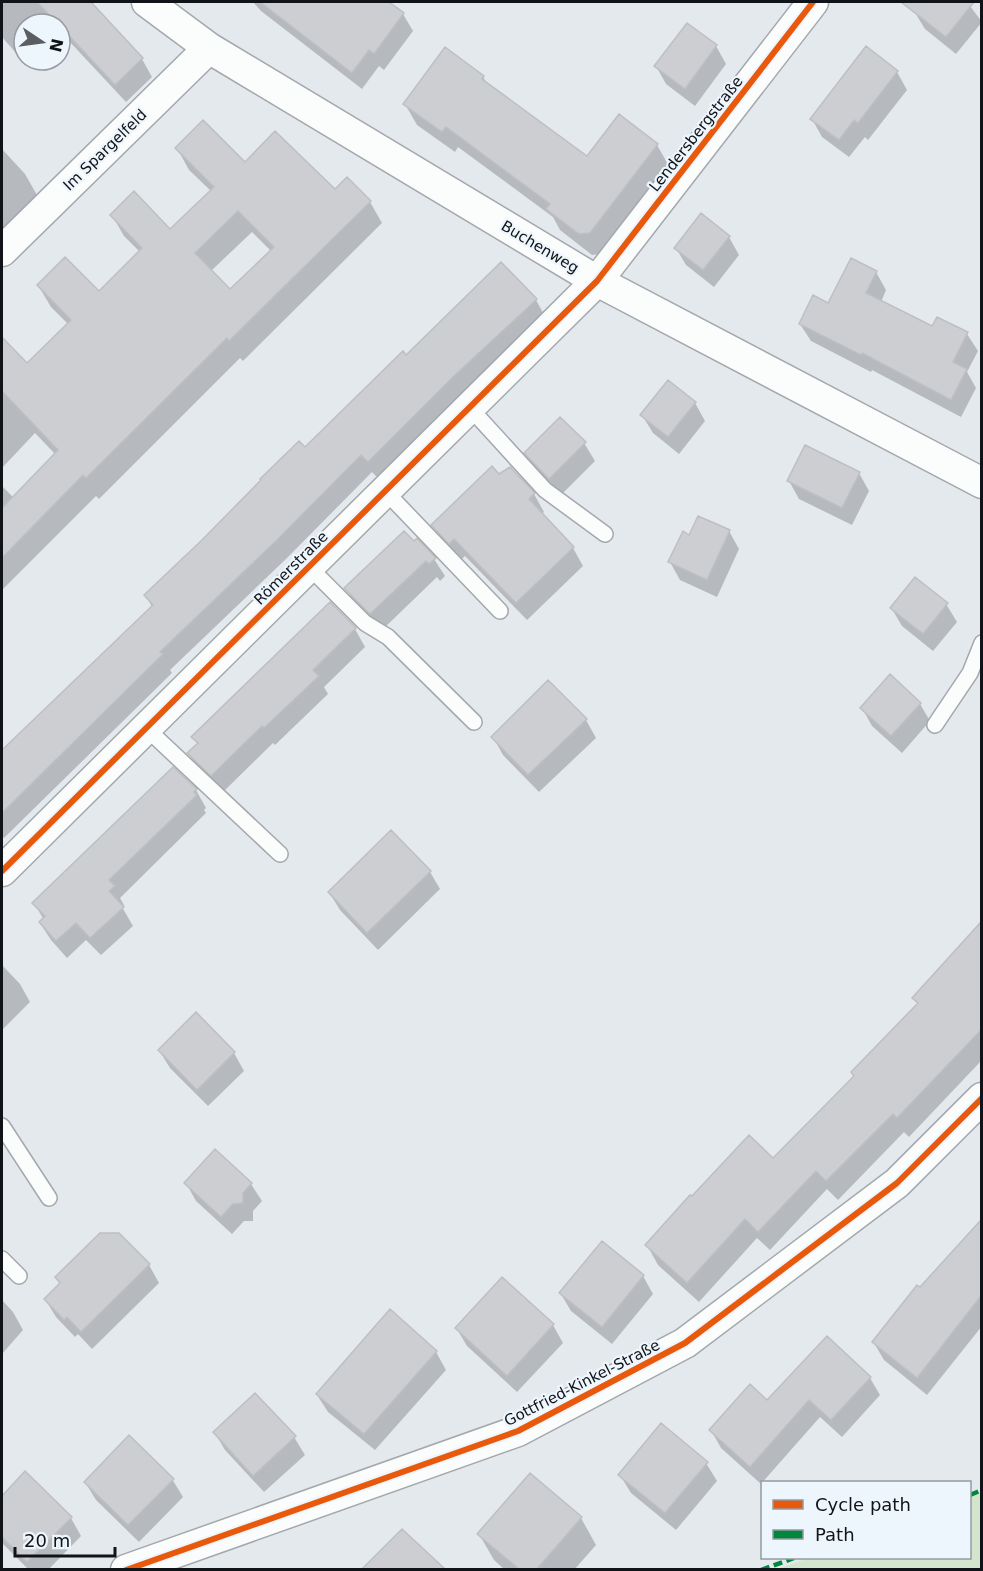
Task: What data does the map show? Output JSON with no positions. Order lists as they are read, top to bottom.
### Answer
{
  "streets": {
    "street": [
      "Lendersbergstraße",
      "Im Spargelfeld",
      "Buchenweg",
      "Römerstraße",
      "Gottfried-Kinkel-Straße"
    ]
  },
  "crossings": [
    ["Lendersbergstraße", "Buchenweg"],
    ["Lendersbergstraße", "Römerstraße"],
    ["Im Spargelfeld", "Buchenweg"],
    ["Buchenweg", "Römerstraße"]
  ],
  "legend": ["Cycle path", "Path"],
  "scale_bar": "20 m",
  "north": "right"
}
